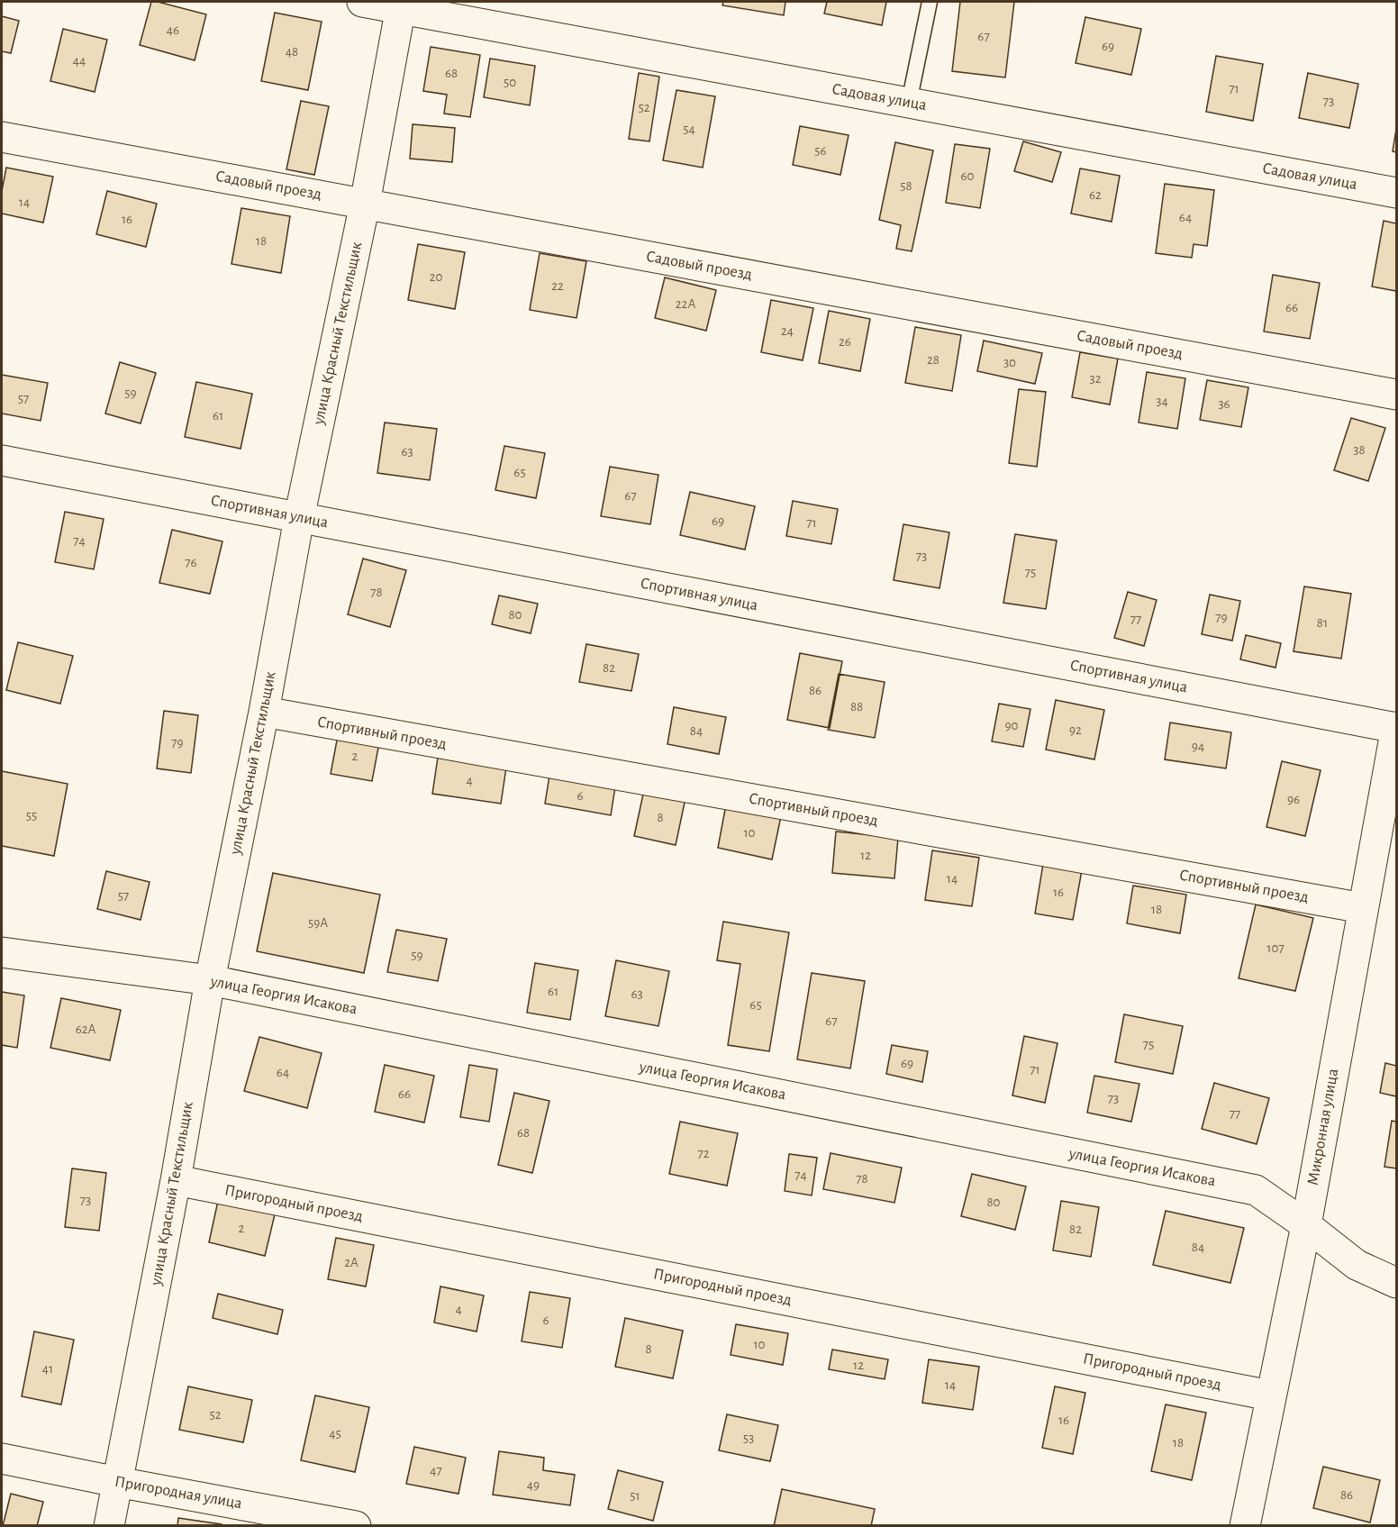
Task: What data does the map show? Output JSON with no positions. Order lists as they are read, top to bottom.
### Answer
{
  "streets": {
    "street": [
      "Садовая улица",
      "Садовый проезд",
      "улица Красный Текстильщик",
      "Спортивная улица",
      "Спортивный проезд",
      "улица Георгия Исакова",
      "Микронная улица",
      "Пригородный проезд",
      "Пригородная улица"
    ]
  },
  "crossings": [
    ["Садовая улица", "улица Красный Текстильщик"],
    ["Садовый проезд", "улица Красный Текстильщик"],
    ["улица Красный Текстильщик", "Спортивная улица"],
    ["улица Красный Текстильщик", "Спортивный проезд"],
    ["улица Красный Текстильщик", "улица Георгия Исакова"],
    ["улица Красный Текстильщик", "Пригородный проезд"],
    ["улица Красный Текстильщик", "Пригородная улица"],
    ["Спортивная улица", "Микронная улица"],
    ["Спортивный проезд", "Микронная улица"],
    ["улица Георгия Исакова", "Микронная улица"],
    ["Микронная улица", "Пригородный проезд"]
  ],
  "house_numbers": [
    "46",
    "67",
    "69",
    "48",
    "44",
    "68",
    "50",
    "71",
    "73",
    "52",
    "54",
    "56",
    "60",
    "58",
    "62",
    "14",
    "64",
    "16",
    "18",
    "20",
    "22",
    "22А",
    "66",
    "24",
    "26",
    "28",
    "30",
    "32",
    "59",
    "57",
    "34",
    "36",
    "61",
    "38",
    "63",
    "65",
    "67",
    "69",
    "71",
    "74",
    "73",
    "76",
    "75",
    "78",
    "80",
    "79",
    "77",
    "81",
    "82",
    "86",
    "88",
    "90",
    "92",
    "84",
    "79",
    "94",
    "2",
    "4",
    "6",
    "96",
    "55",
    "8",
    "10",
    "12",
    "14",
    "16",
    "57",
    "18",
    "59А",
    "107",
    "59",
    "61",
    "63",
    "65",
    "67",
    "62А",
    "75",
    "69",
    "71",
    "64",
    "66",
    "73",
    "77",
    "68",
    "72",
    "74",
    "78",
    "73",
    "80",
    "2",
    "82",
    "84",
    "2А",
    "4",
    "6",
    "10",
    "8",
    "12",
    "41",
    "14",
    "52",
    "16",
    "45",
    "53",
    "18",
    "47",
    "49",
    "86",
    "51"
  ]
}
